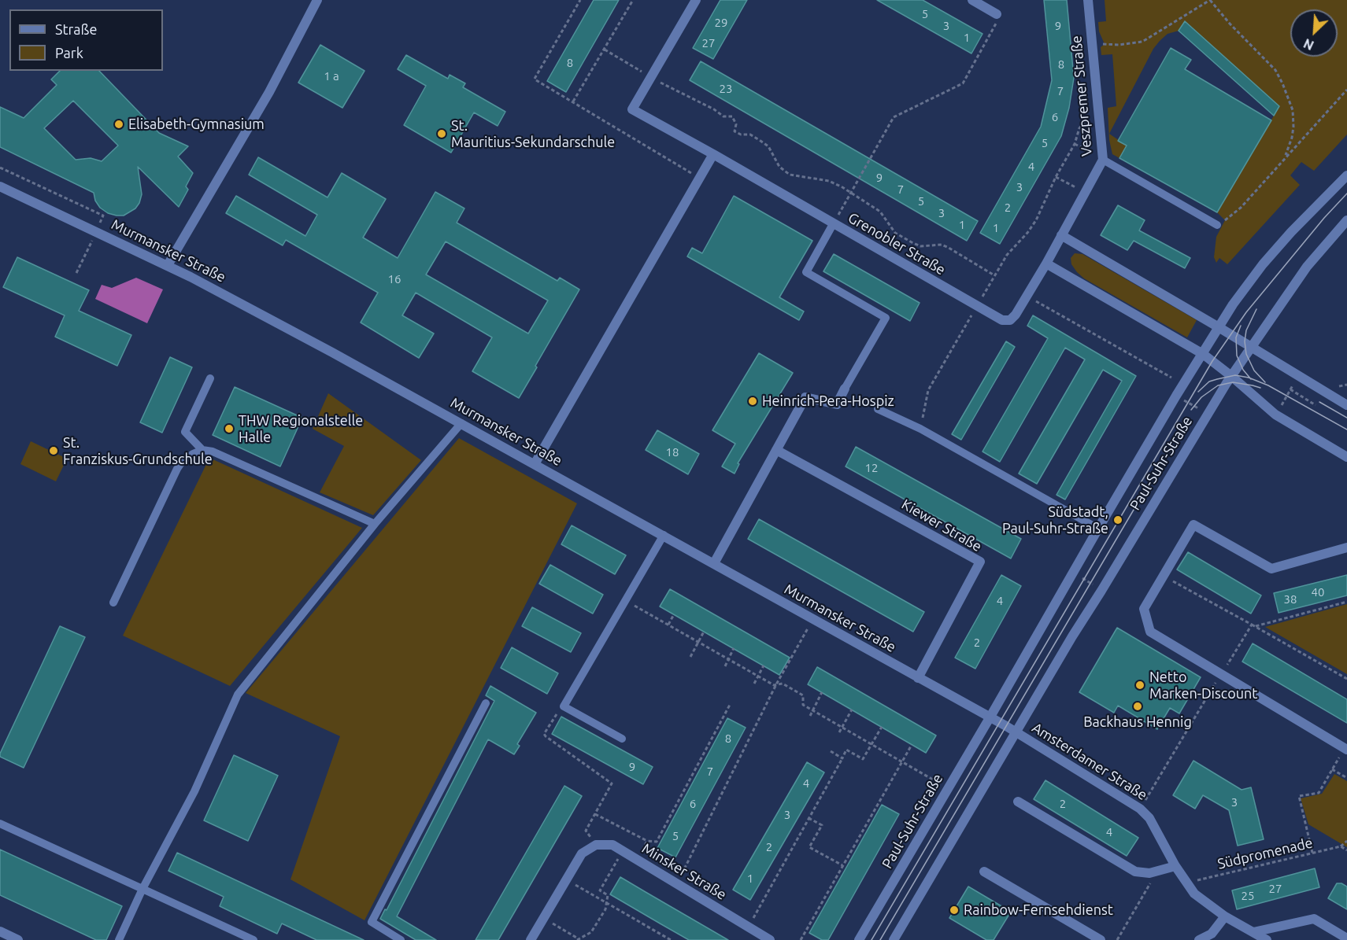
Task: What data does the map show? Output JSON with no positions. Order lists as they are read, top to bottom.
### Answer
{
  "streets": {
    "street": [
      "Veszpremer Straße",
      "Grenobler Straße",
      "Murmansker Straße",
      "Paul-Suhr-Straße",
      "Kiewer Straße",
      "Amsterdamer Straße",
      "Minsker Straße"
    ],
    "path": ["Südpromenade"]
  },
  "crossings": [
    ["Veszpremer Straße", "Grenobler Straße"],
    ["Murmansker Straße", "Paul-Suhr-Straße"],
    ["Murmansker Straße", "Kiewer Straße"],
    ["Paul-Suhr-Straße", "Amsterdamer Straße"],
    ["Amsterdamer Straße", "Südpromenade"]
  ],
  "places": [
    "Elisabeth-Gymnasium",
    "St. Mauritius-Sekundarschule",
    "Heinrich-Pera-Hospiz",
    "THW Regionalstelle Halle",
    "St. Franziskus-Grundschule",
    "Südstadt, Paul-Suhr-Straße",
    "Netto Marken-Discount",
    "Backhaus Hennig",
    "Rainbow-Fernsehdienst"
  ],
  "house_numbers": [
    "5",
    "29",
    "3",
    "9",
    "1",
    "27",
    "8",
    "8",
    "1 a",
    "23",
    "7",
    "6",
    "5",
    "4",
    "9",
    "3",
    "7",
    "5",
    "2",
    "3",
    "1",
    "1",
    "16",
    "18",
    "12",
    "40",
    "38",
    "4",
    "2",
    "8",
    "9",
    "7",
    "4",
    "3",
    "6",
    "2",
    "3",
    "4",
    "5",
    "2",
    "1",
    "27",
    "25"
  ],
  "legend": ["Straße", "Park"],
  "north": "bottom left"
}
